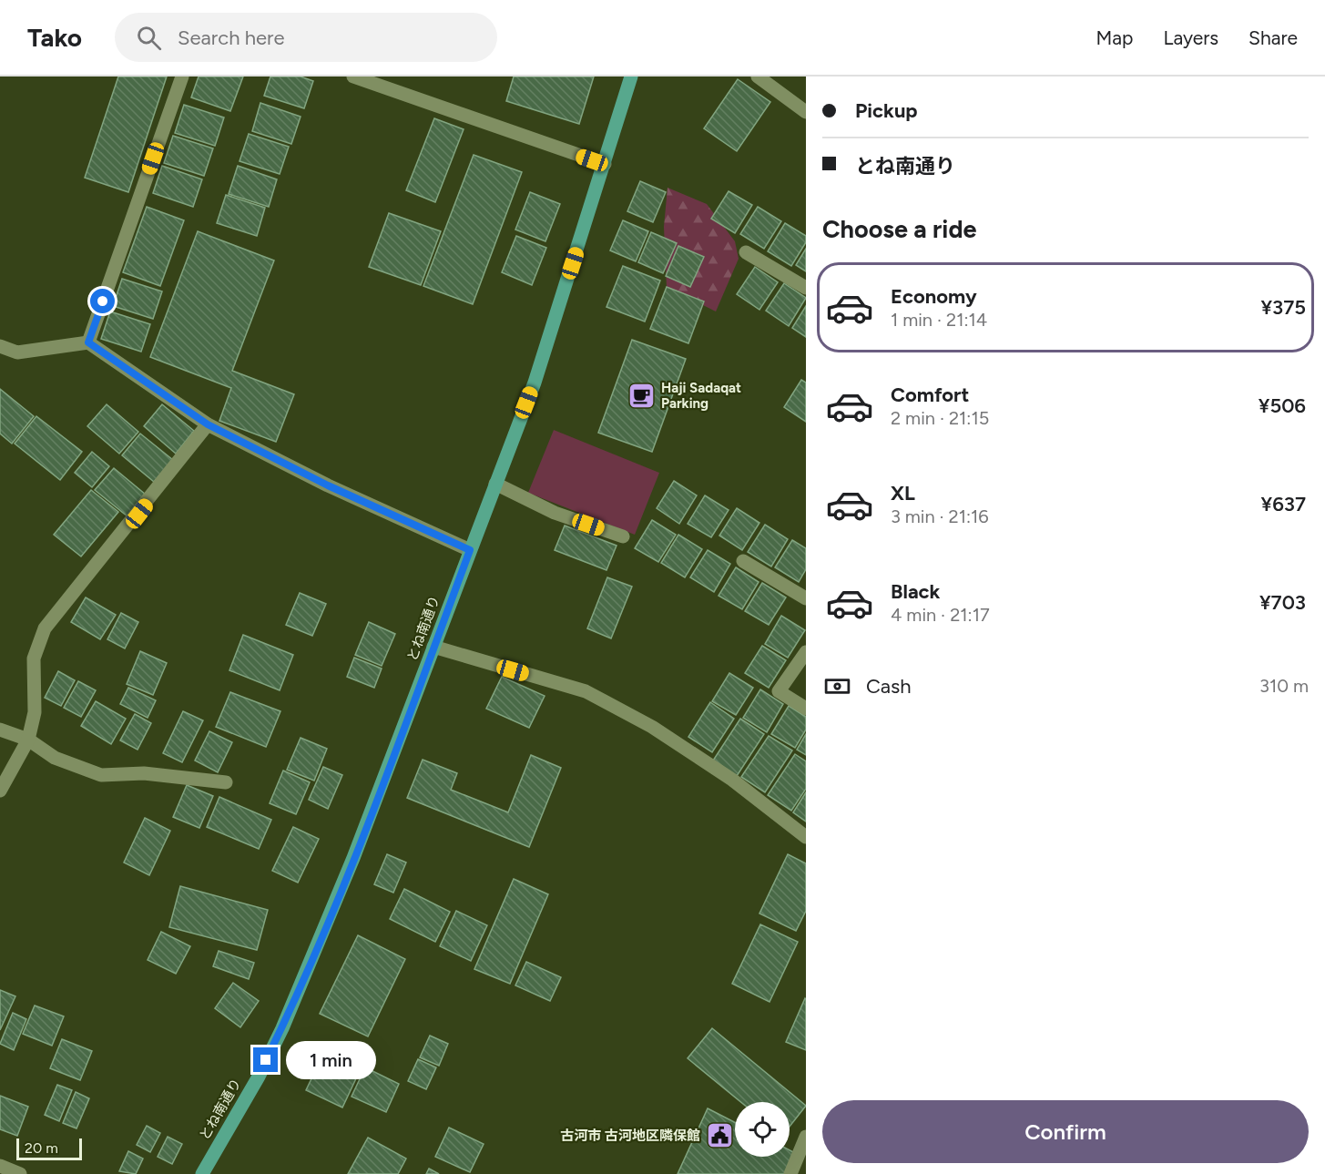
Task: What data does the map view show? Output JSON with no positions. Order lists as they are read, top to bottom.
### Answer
{
  "streets": {
    "main road": ["とね南通り"]
  },
  "places": {
    "cafe": ["Haji Sadaqat Parking"],
    "public building": ["古河市 古河地区隣保館"]
  },
  "scale_bar": "20 m",
  "page": {
    "header": "Tako",
    "search": "Search here",
    "nav": ["Map", "Layers", "Share"],
    "banner": ["Pickup", "とね南通り"],
    "heading": "Choose a ride",
    "list": [
      {
        "name": "Economy",
        "note": "1 min · 21:14",
        "value": "¥375"
      },
      {
        "name": "Comfort",
        "note": "2 min · 21:15",
        "value": "¥506"
      },
      {
        "name": "XL",
        "note": "3 min · 21:16",
        "value": "¥637"
      },
      {
        "name": "Black",
        "note": "4 min · 21:17",
        "value": "¥703"
      }
    ],
    "pay": ["Cash", "310 m"],
    "bubble": "1 min",
    "buttons": "Confirm",
    "scale": "20 m"
  }
}
